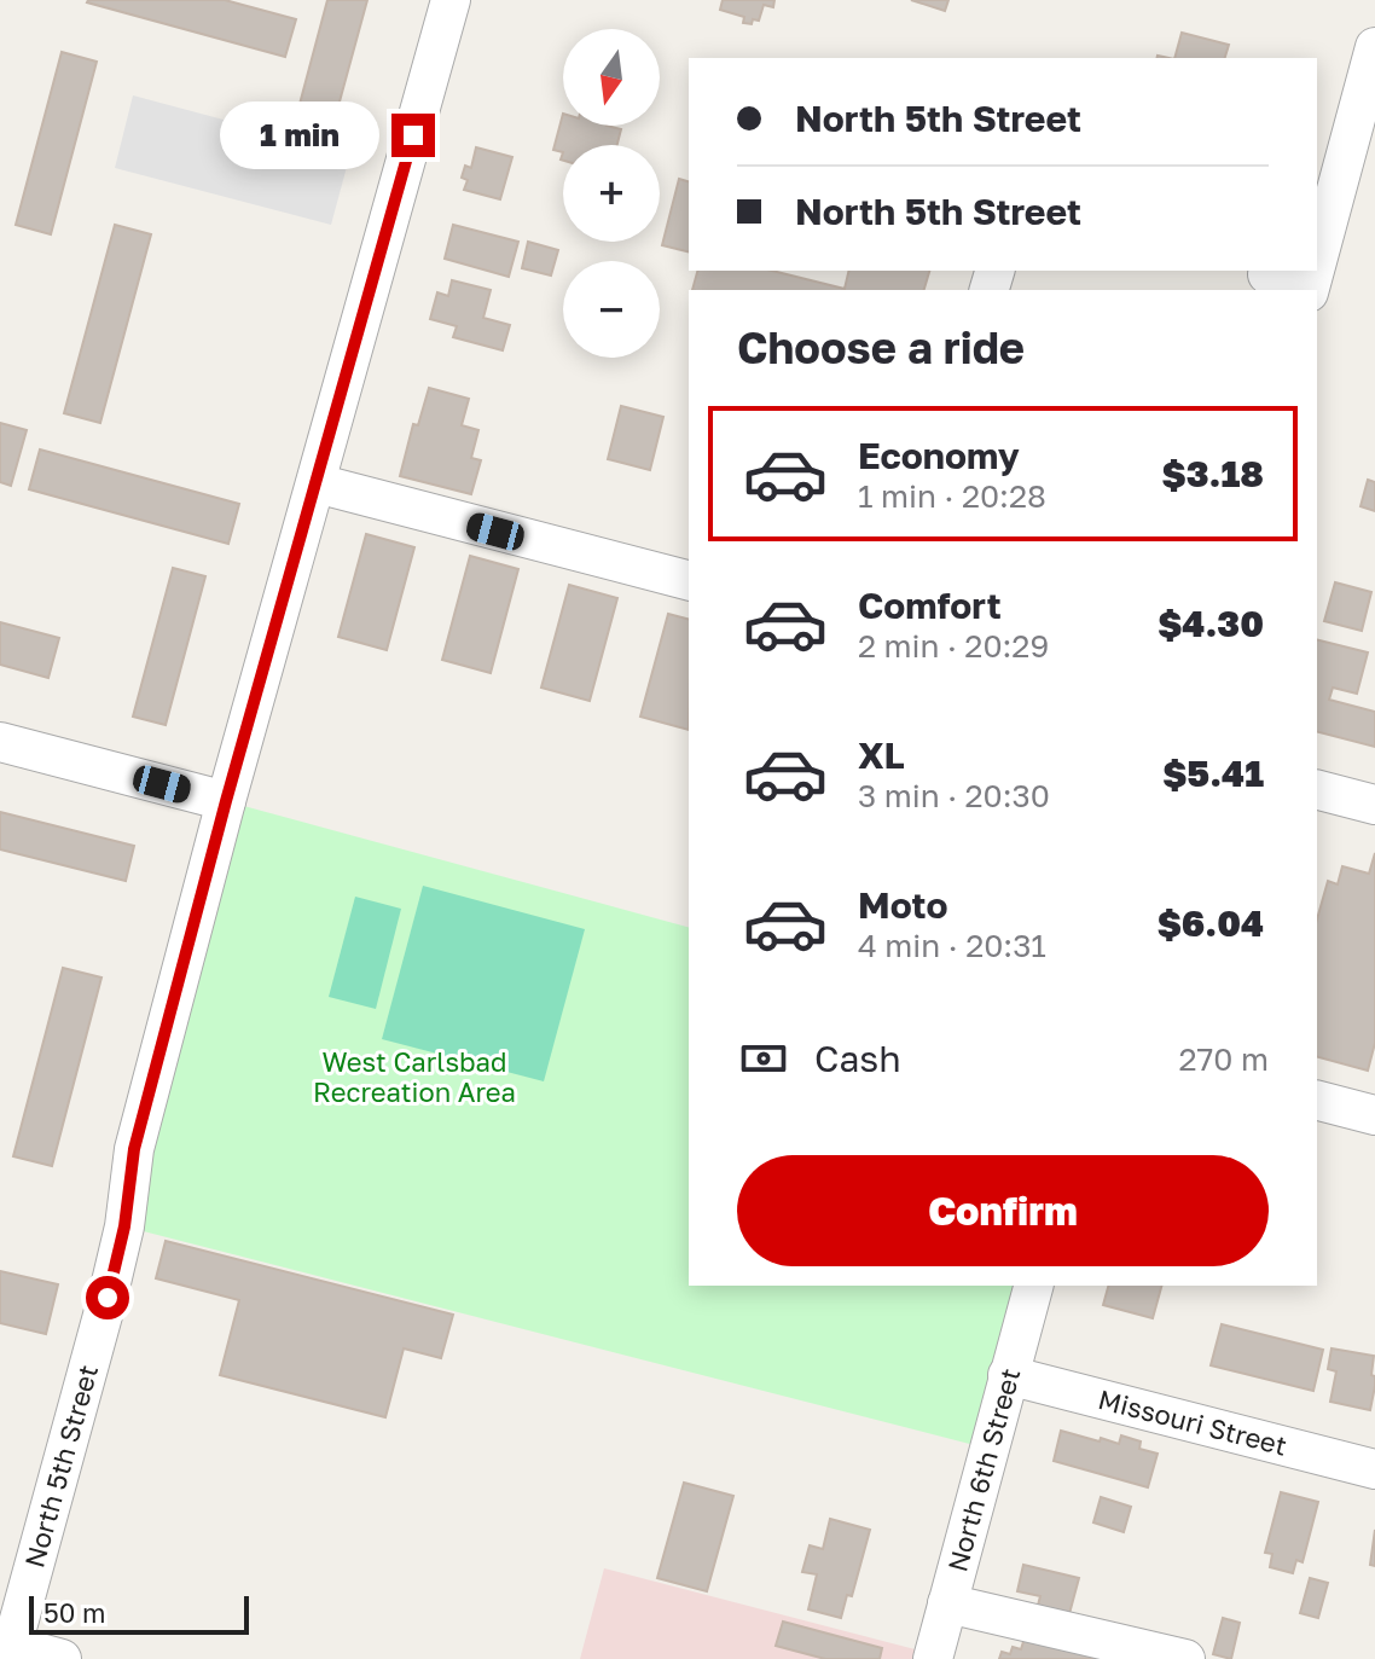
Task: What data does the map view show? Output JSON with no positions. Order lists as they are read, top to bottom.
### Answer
{
  "streets": {
    "street": ["Missouri Street", "North 5th Street", "North 6th Street"]
  },
  "crossings": [
    ["Missouri Street", "North 6th Street"]
  ],
  "parks": ["West Carlsbad Recreation Area"],
  "scale_bar": "50 m",
  "north": "bottom",
  "page": {
    "map_buttons": ["+", "−"],
    "banner": ["North 5th Street", "North 5th Street"],
    "bubble": "1 min",
    "heading": "Choose a ride",
    "list": [
      {
        "name": "Economy",
        "note": "1 min · 20:28",
        "value": "$3.18"
      },
      {
        "name": "Comfort",
        "note": "2 min · 20:29",
        "value": "$4.30"
      },
      {
        "name": "XL",
        "note": "3 min · 20:30",
        "value": "$5.41"
      },
      {
        "name": "Moto",
        "note": "4 min · 20:31",
        "value": "$6.04"
      }
    ],
    "pay": ["Cash", "270 m"],
    "buttons": "Confirm",
    "scale": "50 m"
  }
}
